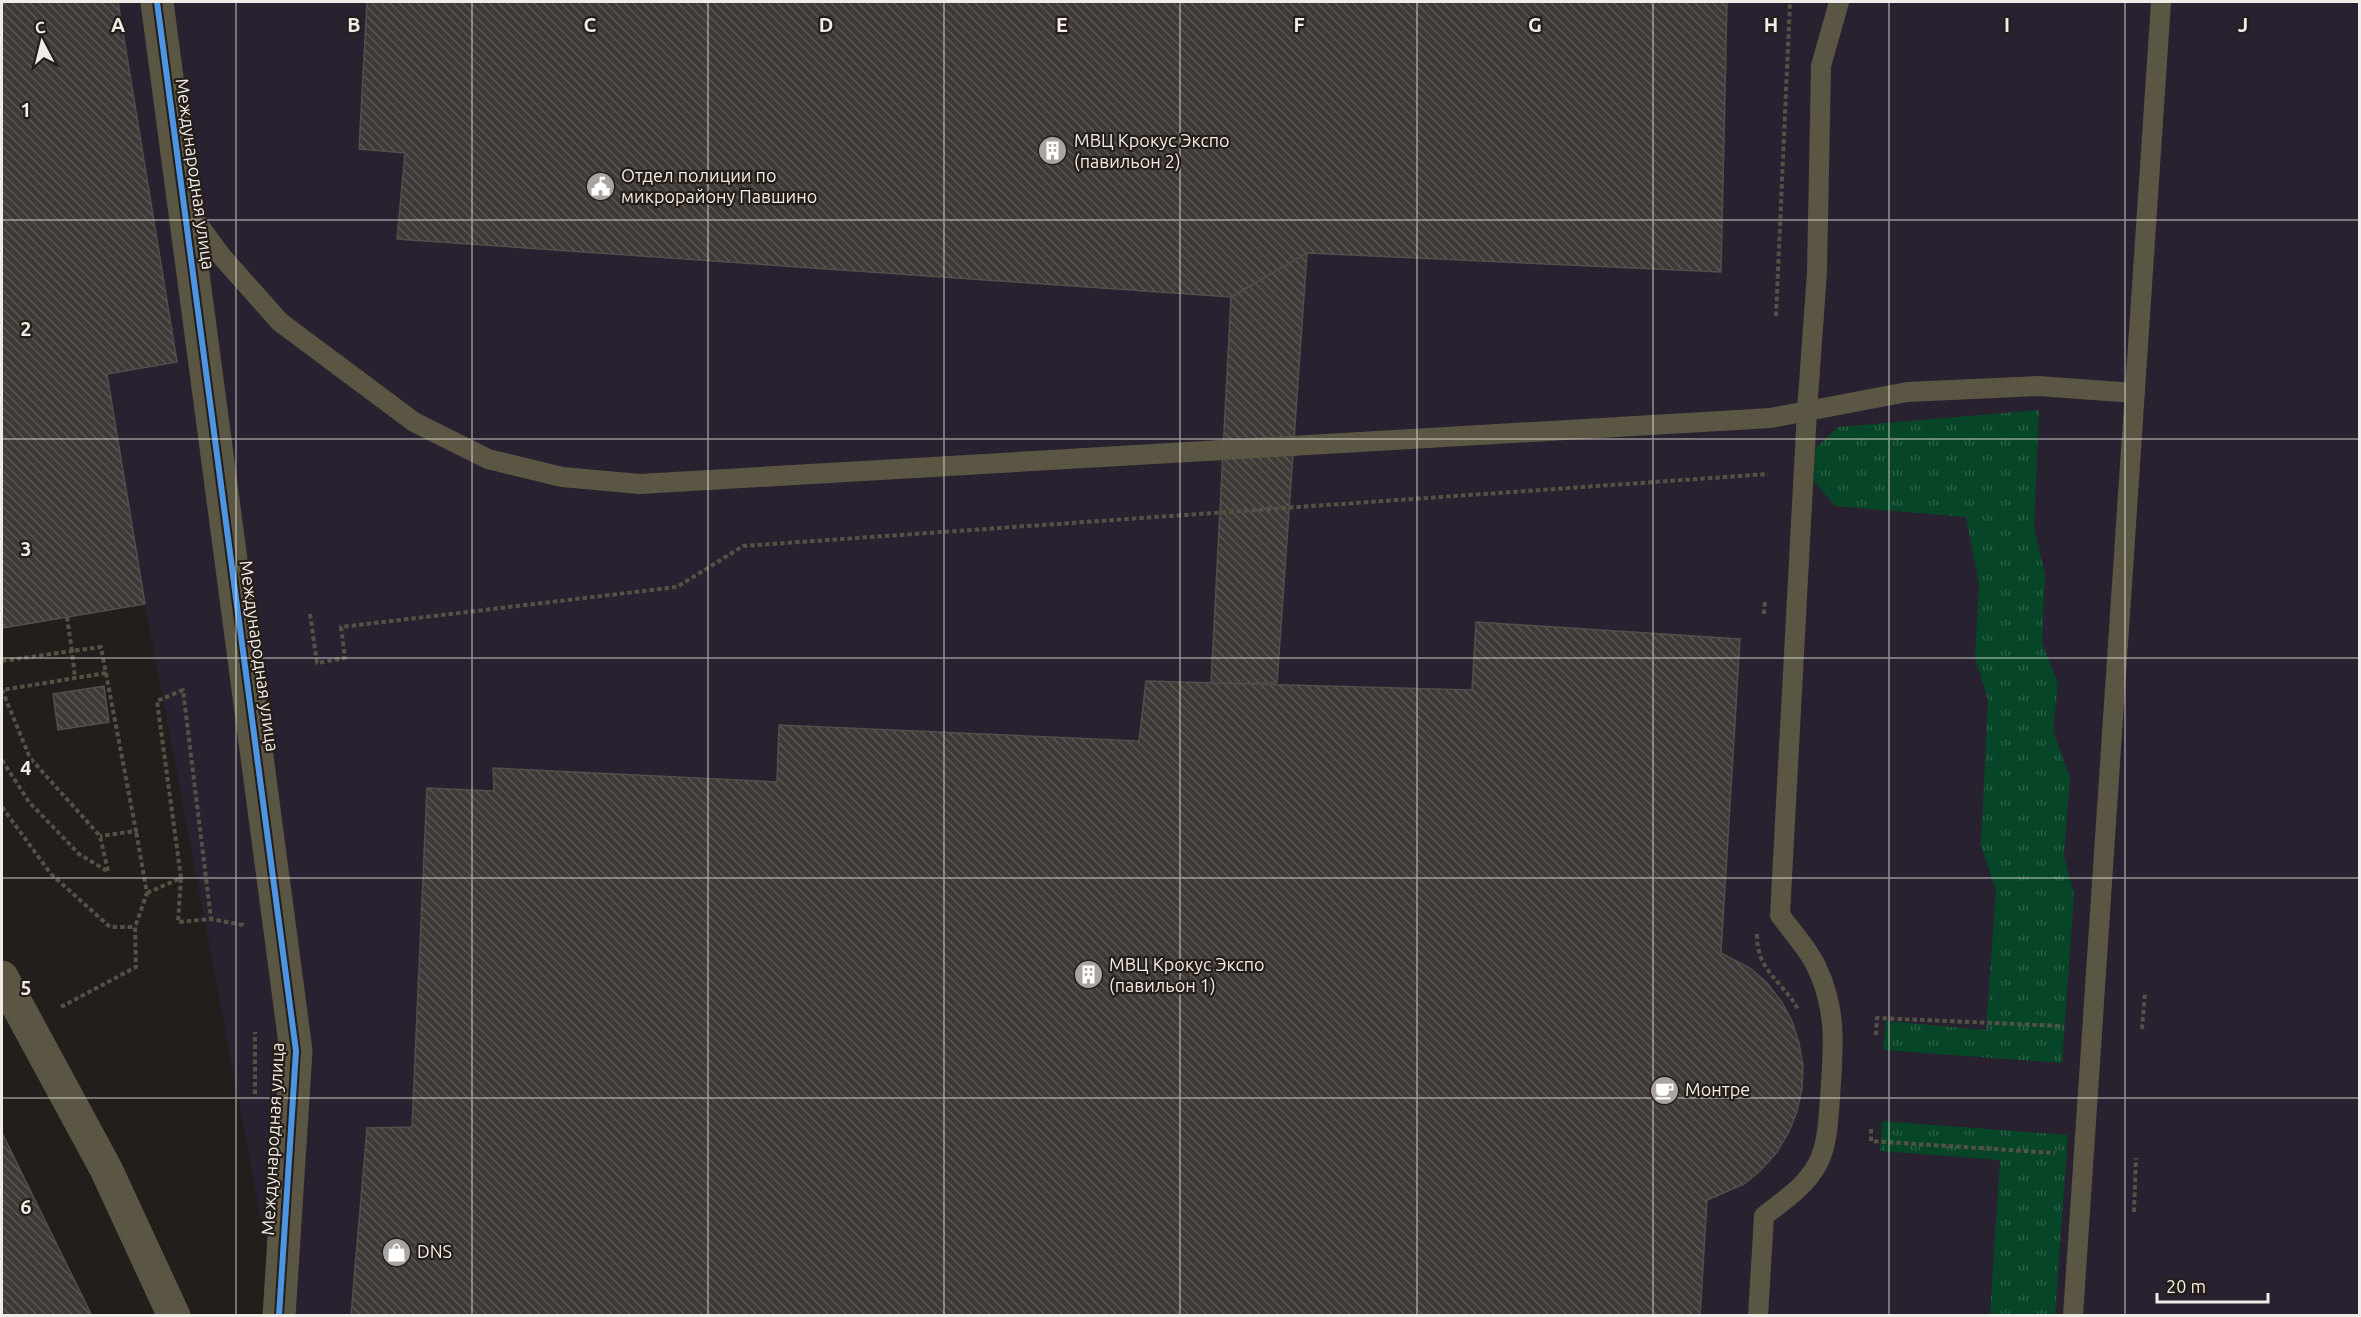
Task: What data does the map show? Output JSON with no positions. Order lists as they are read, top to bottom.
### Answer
{
  "streets": {
    "street": ["Международная улица"]
  },
  "places": {
    "building": ["МВЦ Крокус Экспо (павильон 2)", "МВЦ Крокус Экспо (павильон 1)"],
    "public building": ["Отдел полиции по микрорайону Павшино"],
    "cafe": ["Монтре"],
    "shop": ["DNS"]
  },
  "scale_bar": "20 m",
  "north": "top",
  "grid": {
    "columns": [
      "A",
      "B",
      "C",
      "D",
      "E",
      "F",
      "G",
      "H",
      "I",
      "J"
    ],
    "rows": [
      "1",
      "2",
      "3",
      "4",
      "5",
      "6"
    ]
  }
}
